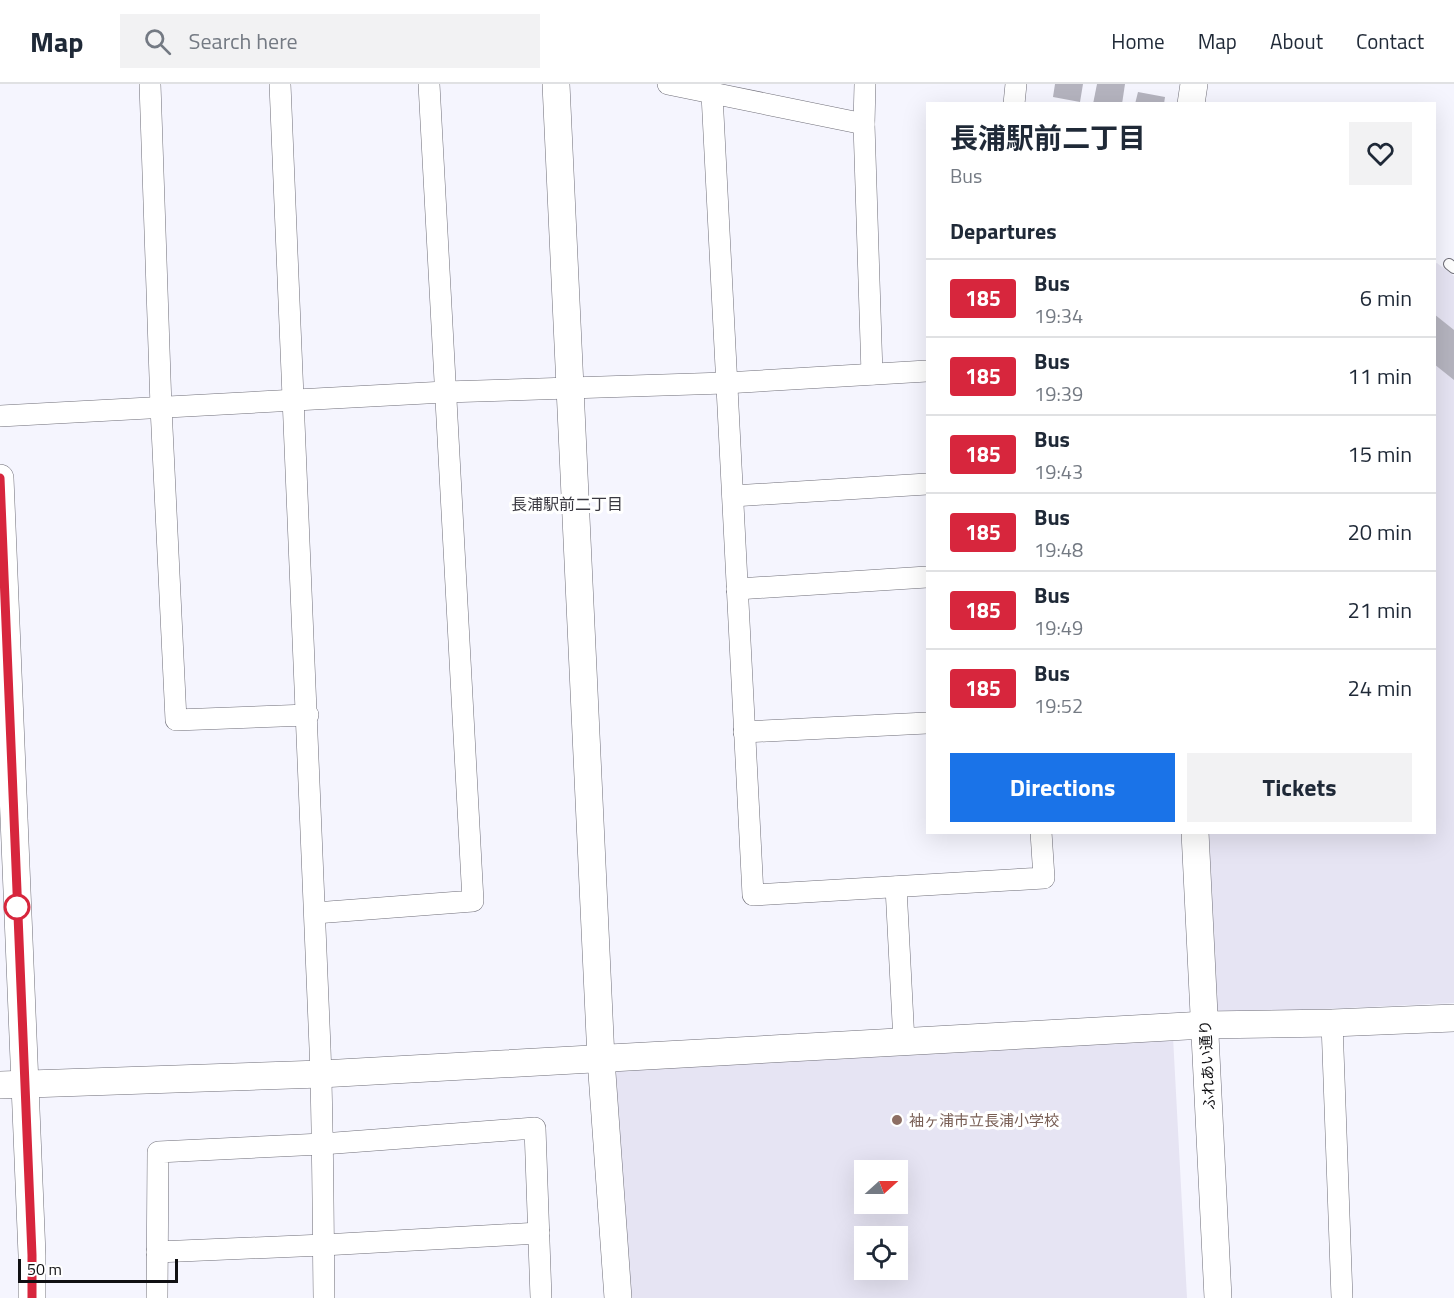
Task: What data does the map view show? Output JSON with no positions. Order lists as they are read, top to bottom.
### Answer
{
  "streets": {
    "street": ["ふれあい通り"]
  },
  "districts": ["長浦駅前二丁目"],
  "places": ["袖ヶ浦市立長浦小学校"],
  "lines": ["bus line 185"],
  "scale_bar": "50 m",
  "north": "right",
  "page": {
    "header": "Map",
    "search": "Search here",
    "nav": [
      "Home",
      "Map",
      "About",
      "Contact"
    ],
    "heading": [
      ["長浦駅前二丁目", "Bus"],
      "Departures"
    ],
    "list": [
      {
        "mark": "185",
        "name": "Bus",
        "note": "19:34",
        "value": "6 min"
      },
      {
        "mark": "185",
        "name": "Bus",
        "note": "19:39",
        "value": "11 min"
      },
      {
        "mark": "185",
        "name": "Bus",
        "note": "19:43",
        "value": "15 min"
      },
      {
        "mark": "185",
        "name": "Bus",
        "note": "19:48",
        "value": "20 min"
      },
      {
        "mark": "185",
        "name": "Bus",
        "note": "19:49",
        "value": "21 min"
      },
      {
        "mark": "185",
        "name": "Bus",
        "note": "19:52",
        "value": "24 min"
      }
    ],
    "buttons": ["Directions", "Tickets"],
    "scale": "50 m"
  }
}
